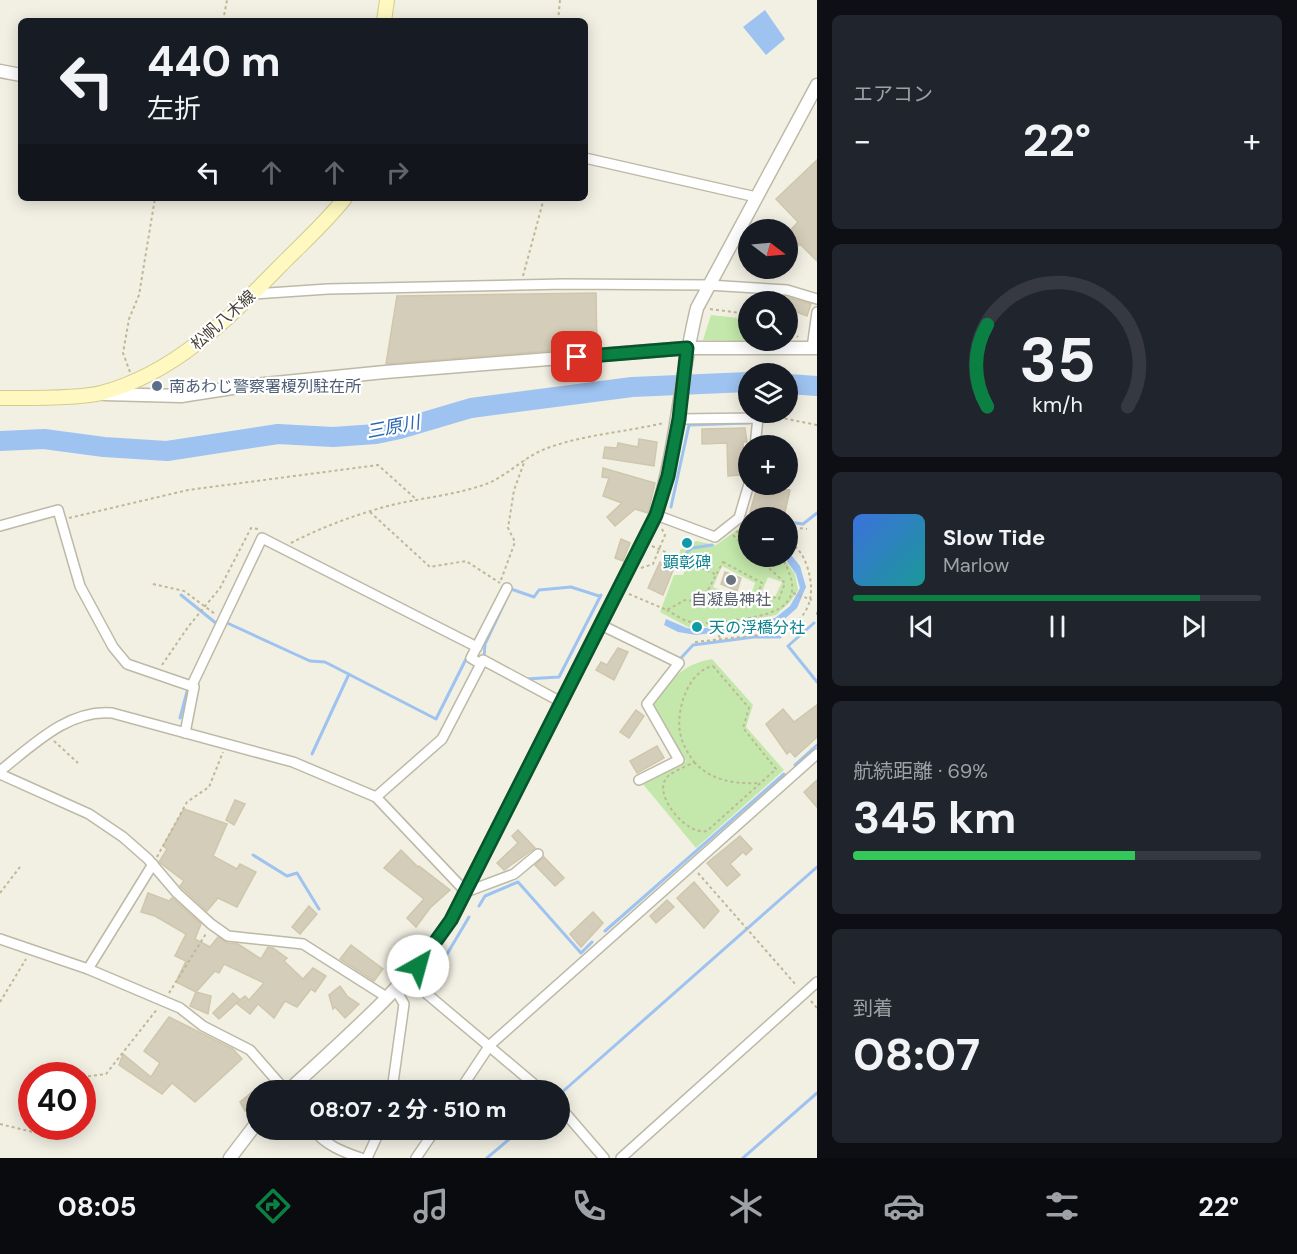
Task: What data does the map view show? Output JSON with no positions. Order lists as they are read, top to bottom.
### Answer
{
  "streets": {
    "main road": ["松帆八木線"]
  },
  "water": ["三原川"],
  "places": [
    "南あわじ警察署榎列駐在所",
    "顕彰碑",
    "自凝島神社",
    "天の浮橋分社"
  ],
  "north": "right",
  "page": {
    "tile": [
      "エアコン",
      ["航続距離 · 69%", "345 km"],
      ["到着", "08:07"]
    ],
    "turn": ["440 m", "左折"],
    "heat": ["−", "22°", "+"],
    "map_buttons": ["+", "−"],
    "song": ["Slow Tide", "Marlow"],
    "limit": "40",
    "trip": "08:07 · 2 分 · 510 m",
    "tabs": ["08:05", "22°"],
    "gauge": ["35", "km/h"]
  }
}
